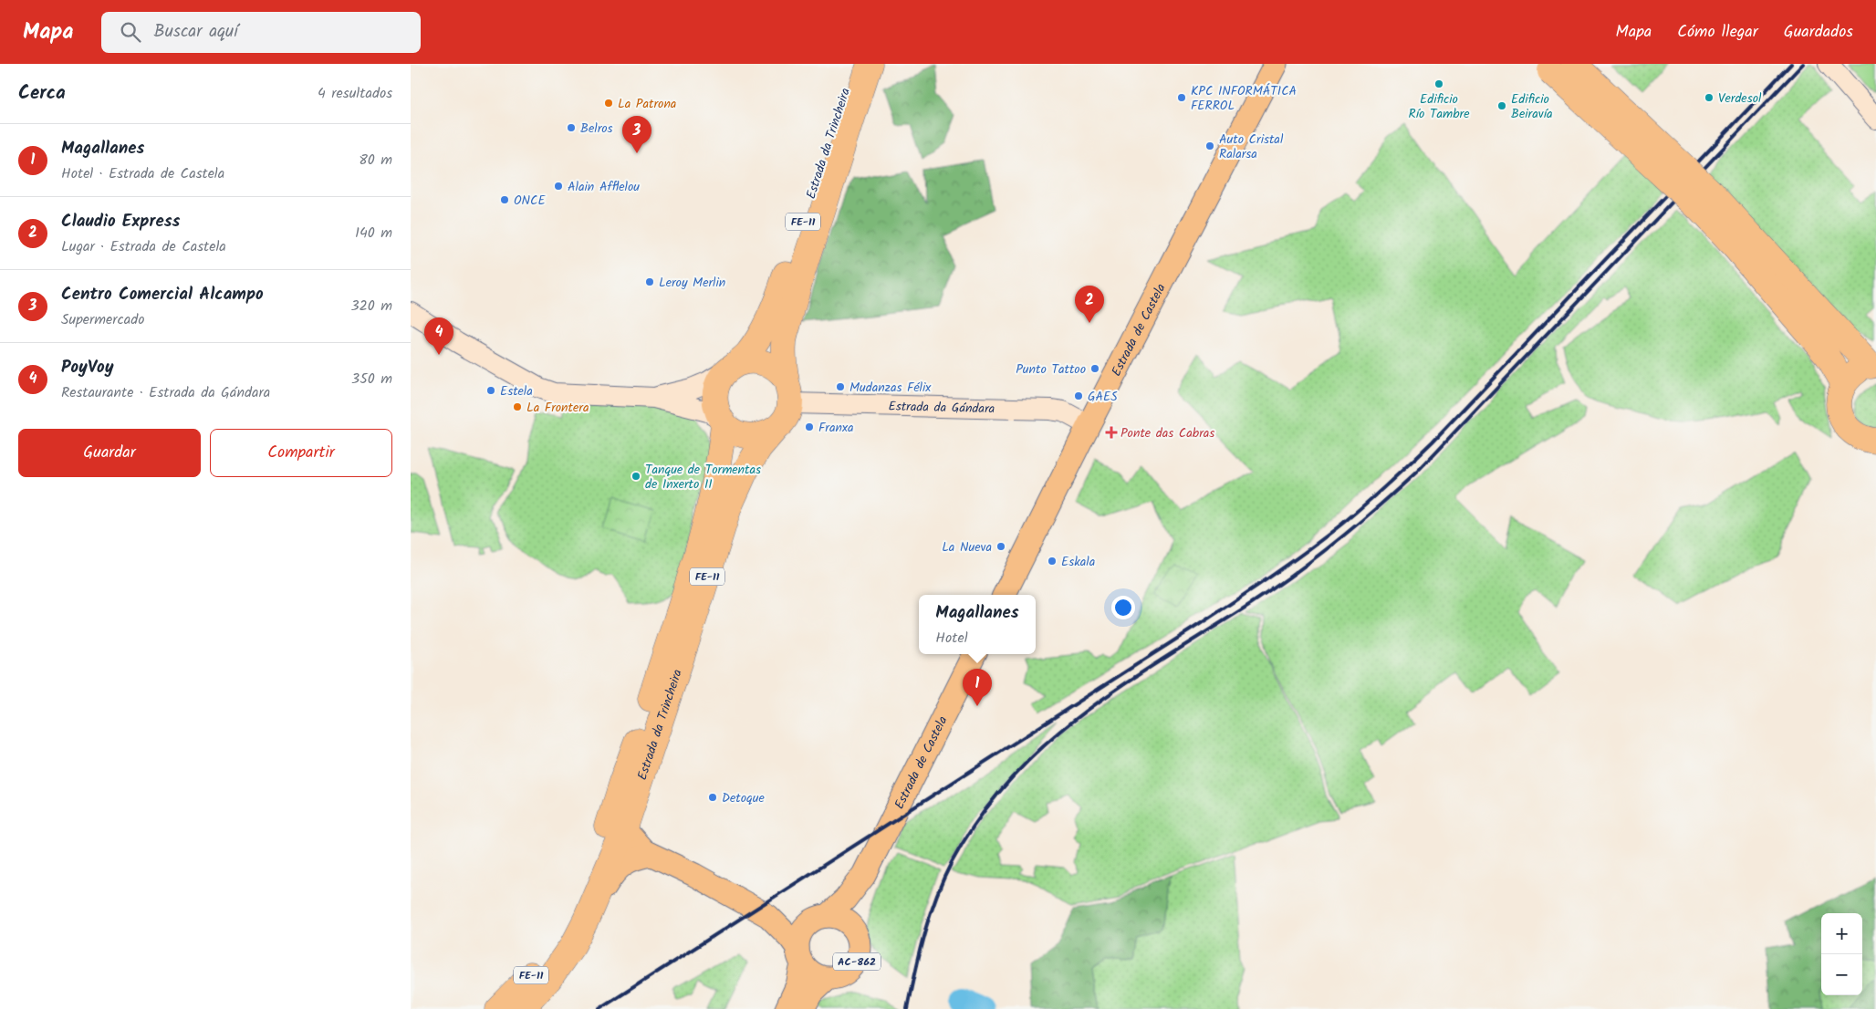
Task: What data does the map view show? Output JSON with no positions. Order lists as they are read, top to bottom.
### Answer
{
  "streets": {
    "highway": ["Estrada da Trincheira", "FE-11"],
    "main road": ["Estrada de Castela", "AC-862"],
    "street": ["Estrada da Gándara"]
  },
  "crossings": [
    ["Estrada da Trincheira", "FE-11"],
    ["Estrada da Trincheira", "Estrada da Gándara"],
    ["FE-11", "Estrada da Gándara"],
    ["Estrada de Castela", "Estrada da Gándara"]
  ],
  "places": {
    "other": [
      "Edificio Río Tambre",
      "KPC INFORMÁTICA FERROL",
      "Verdesol",
      "La Patrona",
      "Edificio Beiravía",
      "Belros",
      "Auto Cristal Ralarsa",
      "Alain Afflelou",
      "ONCE",
      "Leroy Merlin",
      "Punto Tattoo",
      "Mudanzas Félix",
      "Estela",
      "GAES",
      "La Frontera",
      "Franxa",
      "Tanque de Tormentas de Inxerto II",
      "La Nueva",
      "Eskala",
      "Detoque"
    ],
    "health": ["Ponte das Cabras"]
  },
  "page": {
    "header": "Mapa",
    "search": "Buscar aquí",
    "nav": ["Mapa", "Cómo llegar", "Guardados"],
    "heading": ["Cerca", "4 resultados"],
    "pins": [
      "3",
      "2",
      "4",
      "1"
    ],
    "list": [
      {
        "mark": "1",
        "name": "Magallanes",
        "note": "Hotel · Estrada de Castela",
        "value": "80 m"
      },
      {
        "mark": "2",
        "name": "Claudio Express",
        "note": "Lugar · Estrada de Castela",
        "value": "140 m"
      },
      {
        "mark": "3",
        "name": "Centro Comercial Alcampo",
        "note": "Supermercado",
        "value": "320 m"
      },
      {
        "mark": "4",
        "name": "PoyVoy",
        "note": "Restaurante · Estrada da Gándara",
        "value": "350 m"
      }
    ],
    "buttons": ["Guardar", "Compartir"],
    "popup": ["Magallanes", "Hotel"],
    "map_buttons": ["+", "−"]
  }
}
